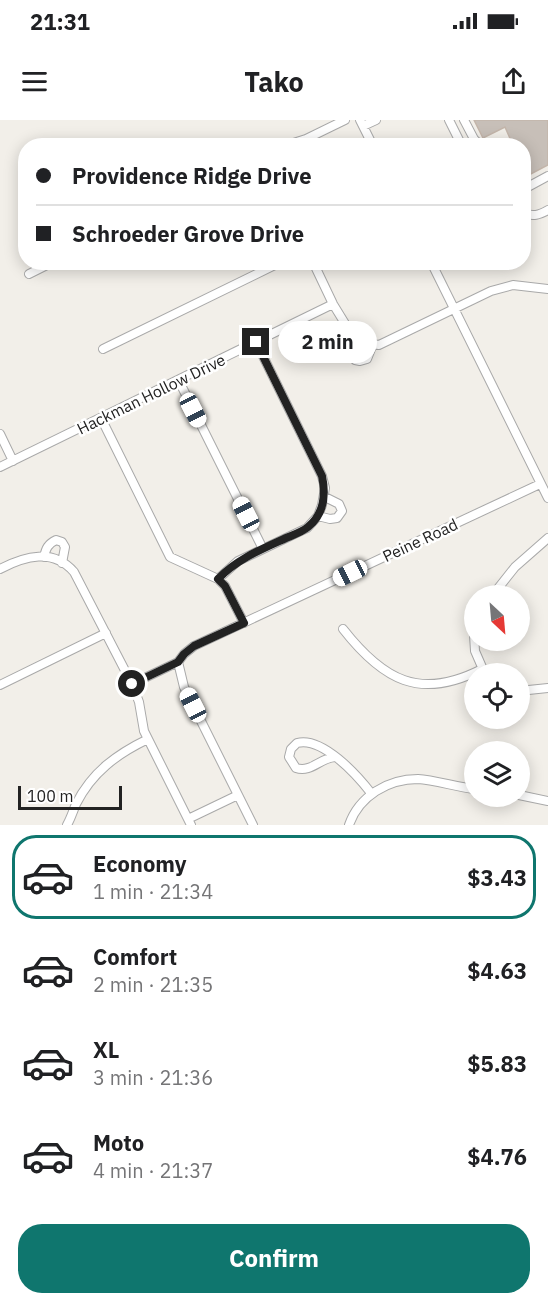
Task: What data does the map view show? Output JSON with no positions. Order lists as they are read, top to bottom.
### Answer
{
  "streets": {
    "street": ["Hackman Hollow Drive", "Peine Road"]
  },
  "scale_bar": "100 m",
  "north": "bottom right",
  "page": {
    "status": "21:31",
    "header": "Tako",
    "banner": ["Providence Ridge Drive", "Schroeder Grove Drive"],
    "bubble": "2 min",
    "scale": "100 m",
    "list": [
      {
        "name": "Economy",
        "note": "1 min · 21:34",
        "value": "$3.43"
      },
      {
        "name": "Comfort",
        "note": "2 min · 21:35",
        "value": "$4.63"
      },
      {
        "name": "XL",
        "note": "3 min · 21:36",
        "value": "$5.83"
      },
      {
        "name": "Moto",
        "note": "4 min · 21:37",
        "value": "$4.76"
      }
    ],
    "buttons": "Confirm"
  }
}
